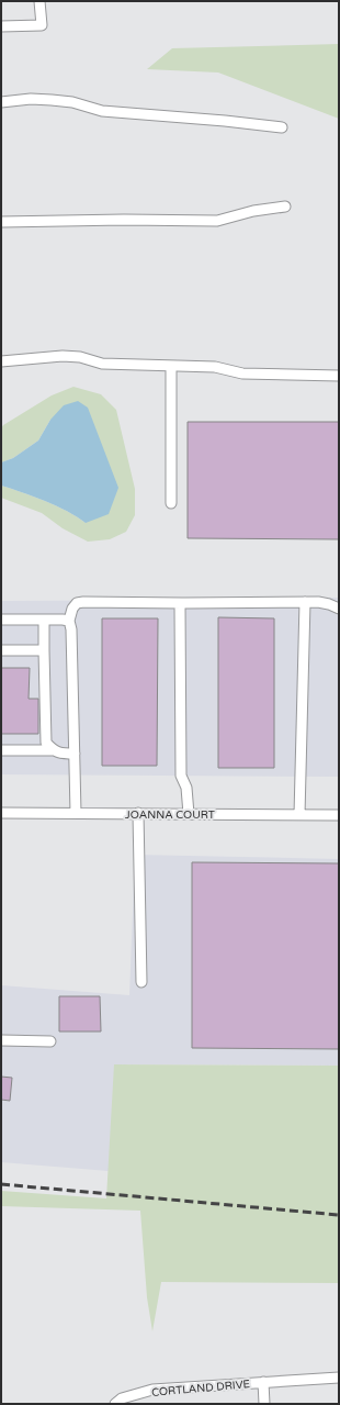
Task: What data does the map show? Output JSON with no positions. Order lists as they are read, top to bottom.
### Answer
{
  "streets": {
    "street": ["JOANNA COURT", "CORTLAND DRIVE"]
  }
}
